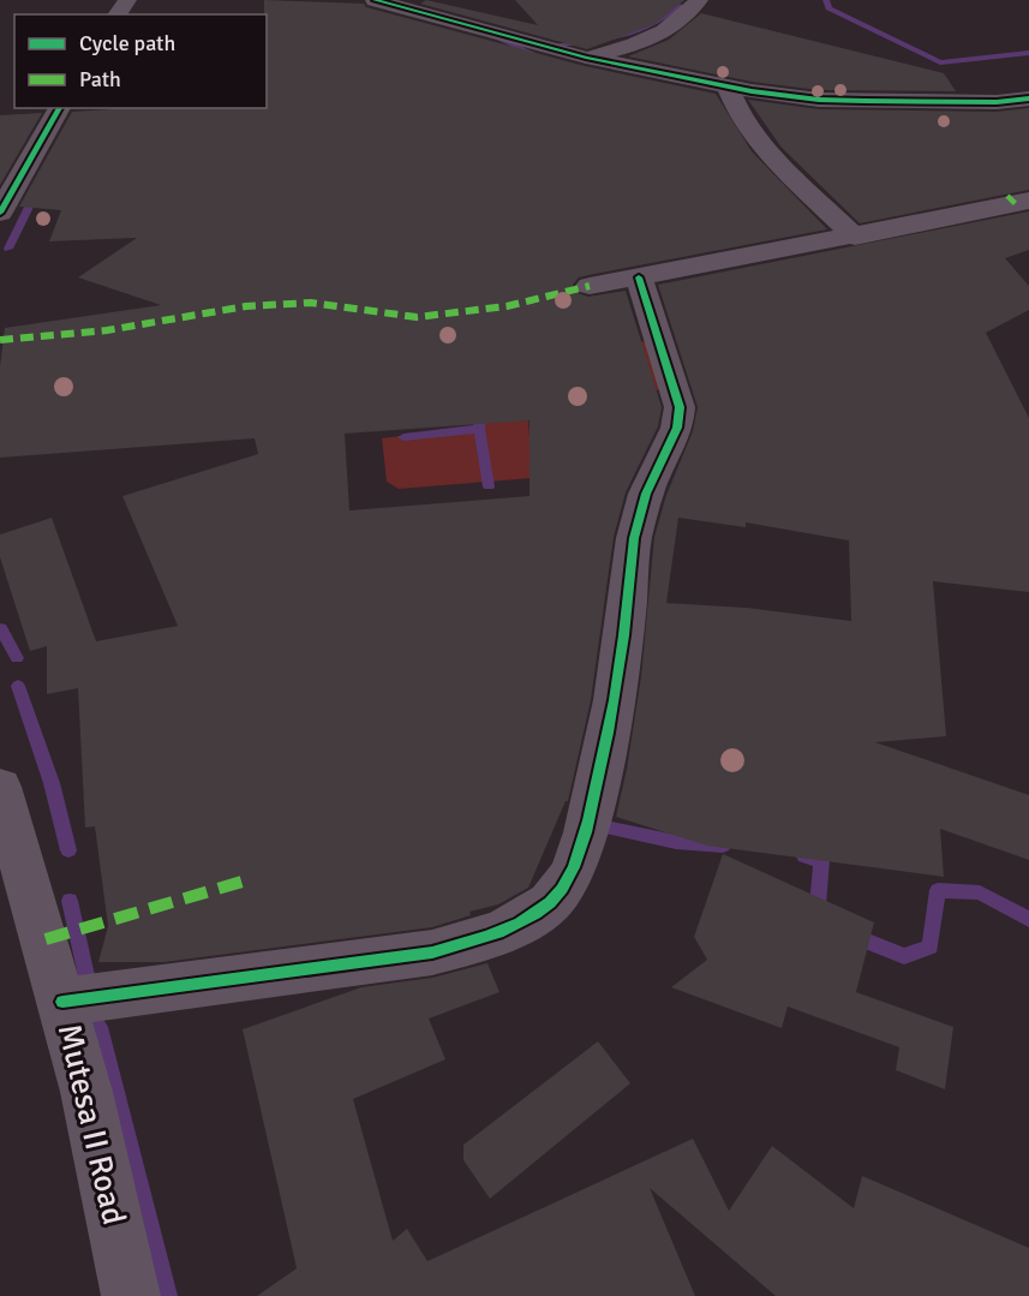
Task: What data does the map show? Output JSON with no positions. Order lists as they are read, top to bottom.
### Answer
{
  "streets": {
    "street": ["Mutesa II Road"]
  },
  "legend": ["Cycle path", "Path"]
}
